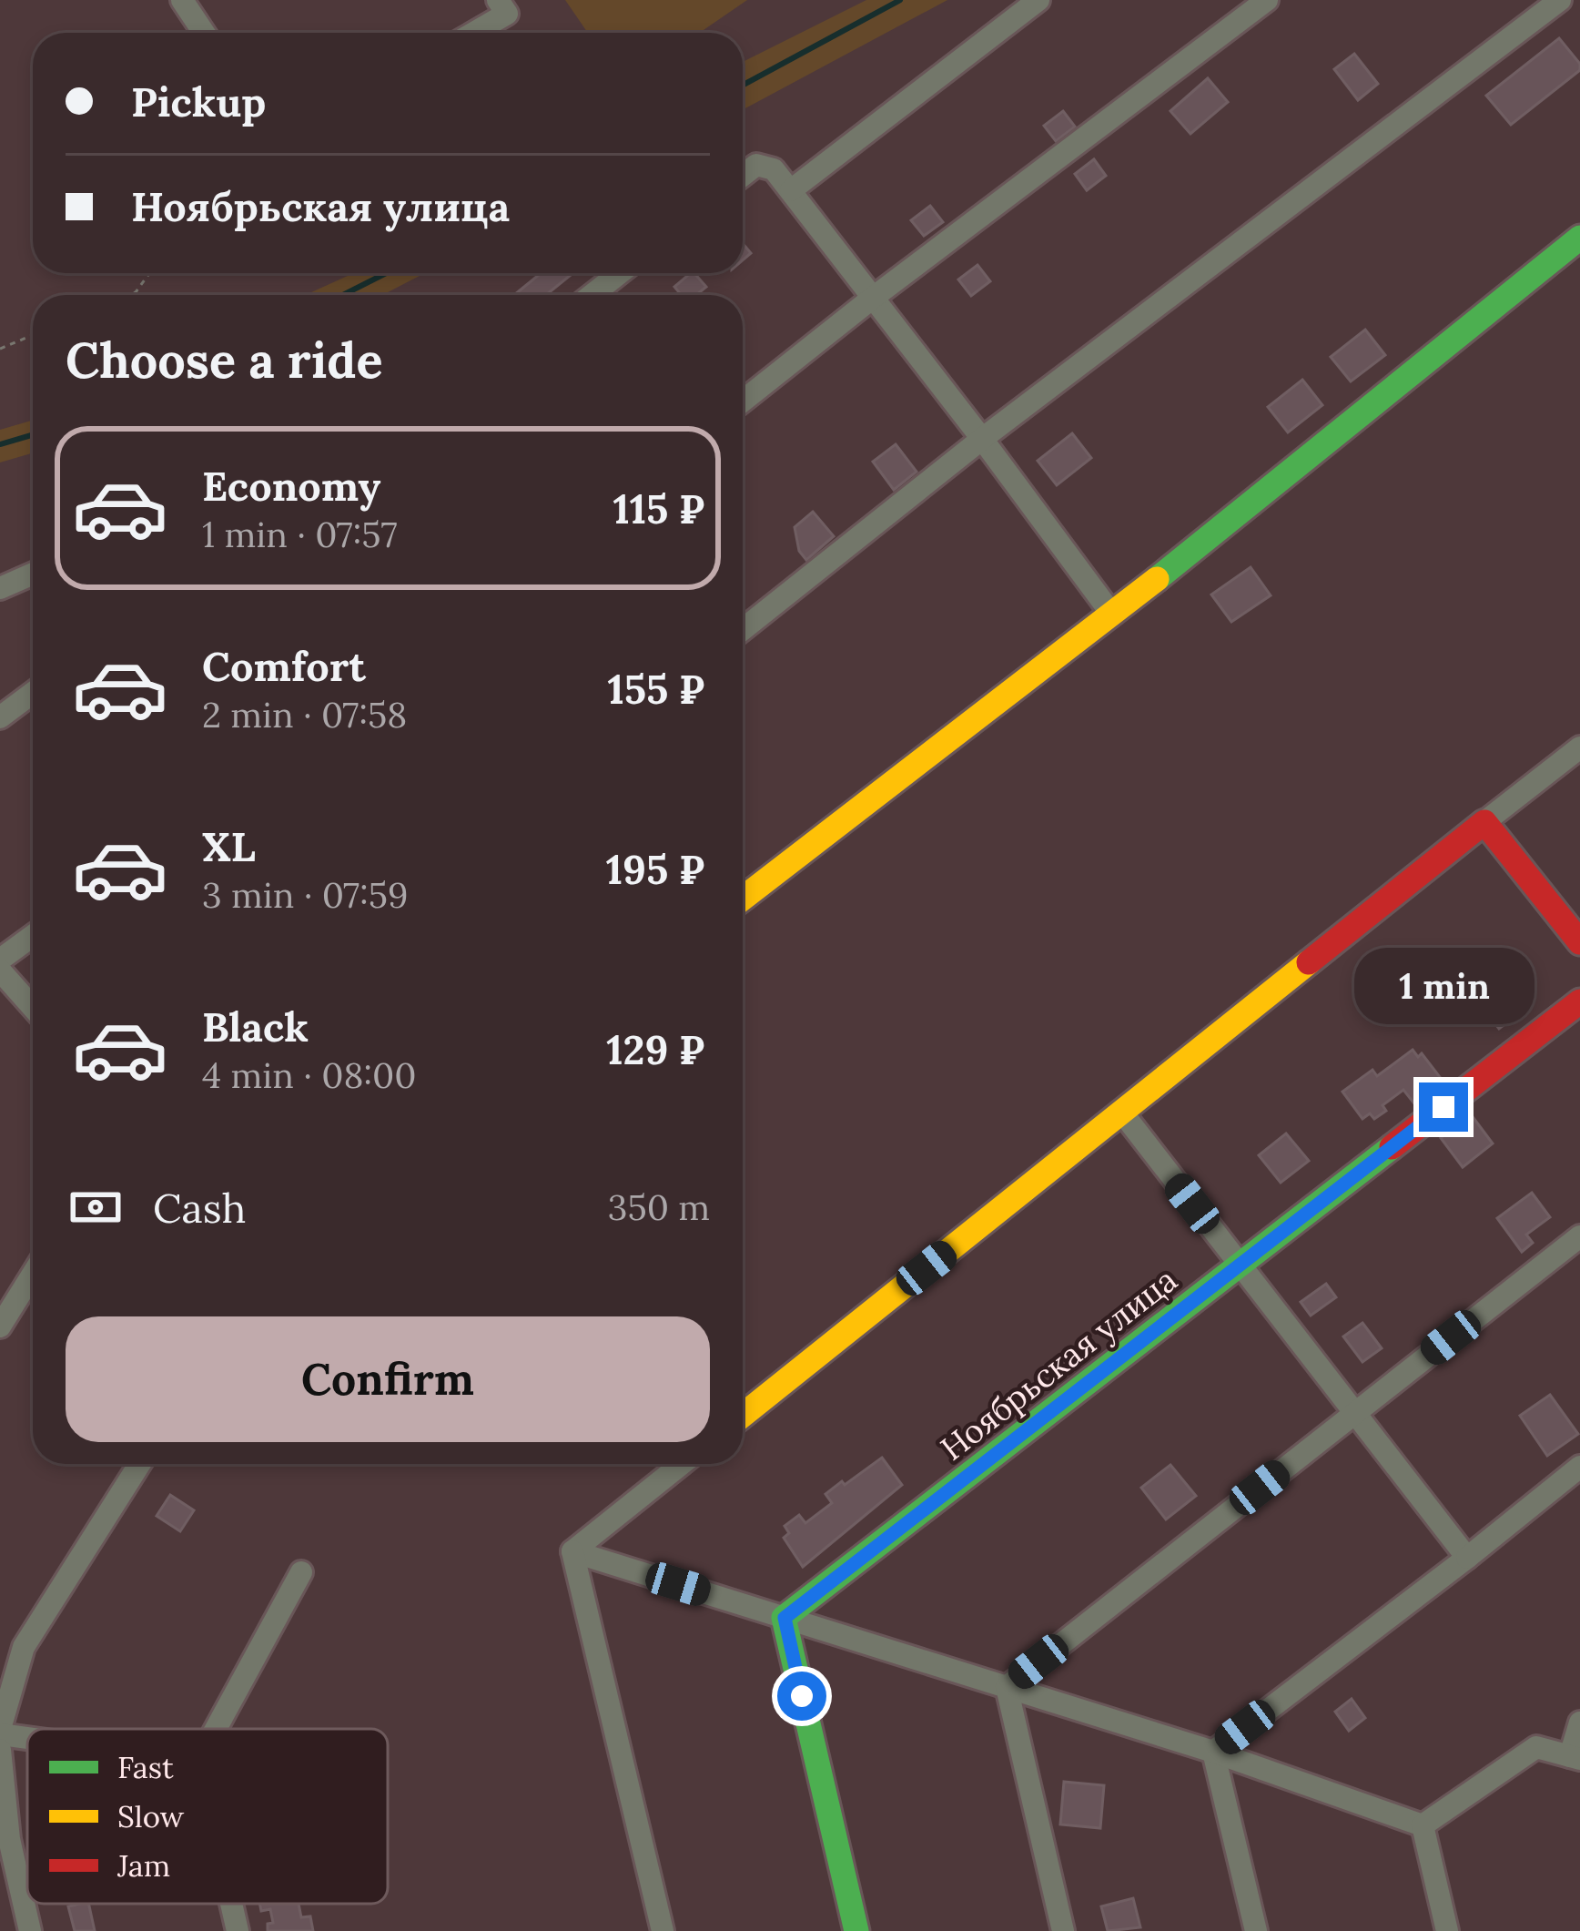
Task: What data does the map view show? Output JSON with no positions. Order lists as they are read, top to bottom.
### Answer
{
  "streets": {
    "street": ["Ноябрьская улица"]
  },
  "legend": ["Fast", "Slow", "Jam"],
  "page": {
    "banner": ["Pickup", "Ноябрьская улица"],
    "heading": "Choose a ride",
    "list": [
      {
        "name": "Economy",
        "note": "1 min · 07:57",
        "value": "115 ₽"
      },
      {
        "name": "Comfort",
        "note": "2 min · 07:58",
        "value": "155 ₽"
      },
      {
        "name": "XL",
        "note": "3 min · 07:59",
        "value": "195 ₽"
      },
      {
        "name": "Black",
        "note": "4 min · 08:00",
        "value": "129 ₽"
      }
    ],
    "bubble": "1 min",
    "pay": ["Cash", "350 m"],
    "buttons": "Confirm"
  }
}
